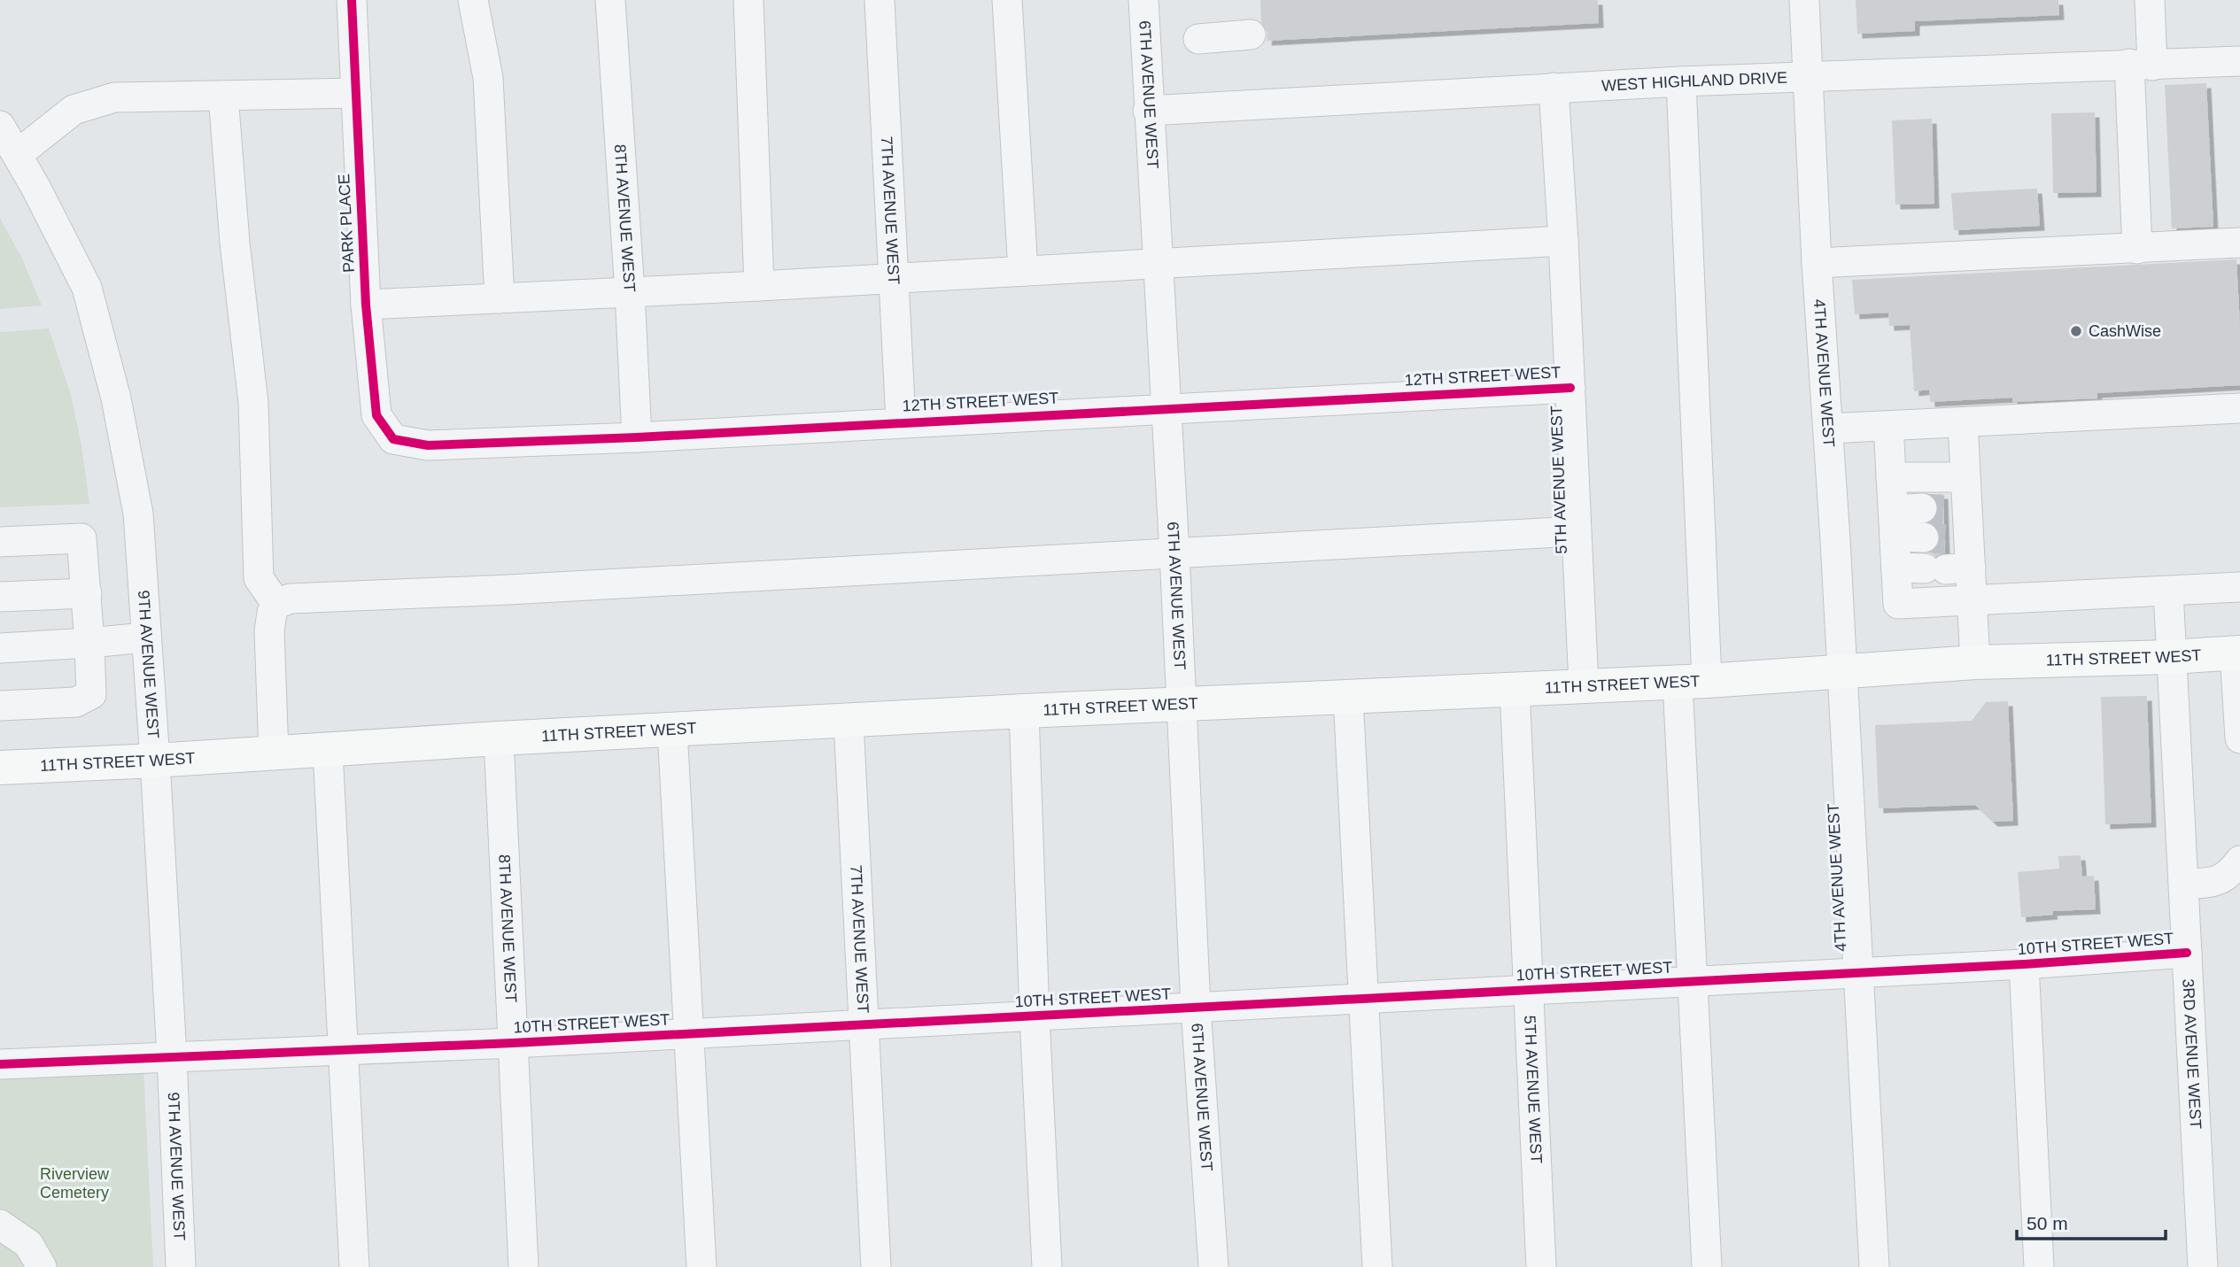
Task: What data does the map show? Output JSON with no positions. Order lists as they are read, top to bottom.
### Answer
{
  "streets": {
    "main road": ["11TH STREET WEST"],
    "street": [
      "WEST HIGHLAND DRIVE",
      "6TH AVENUE WEST",
      "7TH AVENUE WEST",
      "8TH AVENUE WEST",
      "PARK PLACE",
      "4TH AVENUE WEST",
      "12TH STREET WEST",
      "5TH AVENUE WEST",
      "9TH AVENUE WEST",
      "10TH STREET WEST",
      "3RD AVENUE WEST"
    ]
  },
  "crossings": [
    ["WEST HIGHLAND DRIVE", "6TH AVENUE WEST"],
    ["WEST HIGHLAND DRIVE", "4TH AVENUE WEST"],
    ["WEST HIGHLAND DRIVE", "5TH AVENUE WEST"],
    ["6TH AVENUE WEST", "12TH STREET WEST"],
    ["6TH AVENUE WEST", "11TH STREET WEST"],
    ["6TH AVENUE WEST", "10TH STREET WEST"],
    ["7TH AVENUE WEST", "12TH STREET WEST"],
    ["7TH AVENUE WEST", "11TH STREET WEST"],
    ["7TH AVENUE WEST", "10TH STREET WEST"],
    ["8TH AVENUE WEST", "12TH STREET WEST"],
    ["8TH AVENUE WEST", "11TH STREET WEST"],
    ["8TH AVENUE WEST", "10TH STREET WEST"],
    ["PARK PLACE", "12TH STREET WEST"],
    ["4TH AVENUE WEST", "11TH STREET WEST"],
    ["4TH AVENUE WEST", "10TH STREET WEST"],
    ["12TH STREET WEST", "5TH AVENUE WEST"],
    ["5TH AVENUE WEST", "11TH STREET WEST"],
    ["5TH AVENUE WEST", "10TH STREET WEST"],
    ["11TH STREET WEST", "9TH AVENUE WEST"],
    ["11TH STREET WEST", "3RD AVENUE WEST"],
    ["9TH AVENUE WEST", "10TH STREET WEST"],
    ["10TH STREET WEST", "3RD AVENUE WEST"]
  ],
  "parks": ["Riverview Cemetery"],
  "places": ["CashWise"],
  "scale_bar": "50 m"
}
